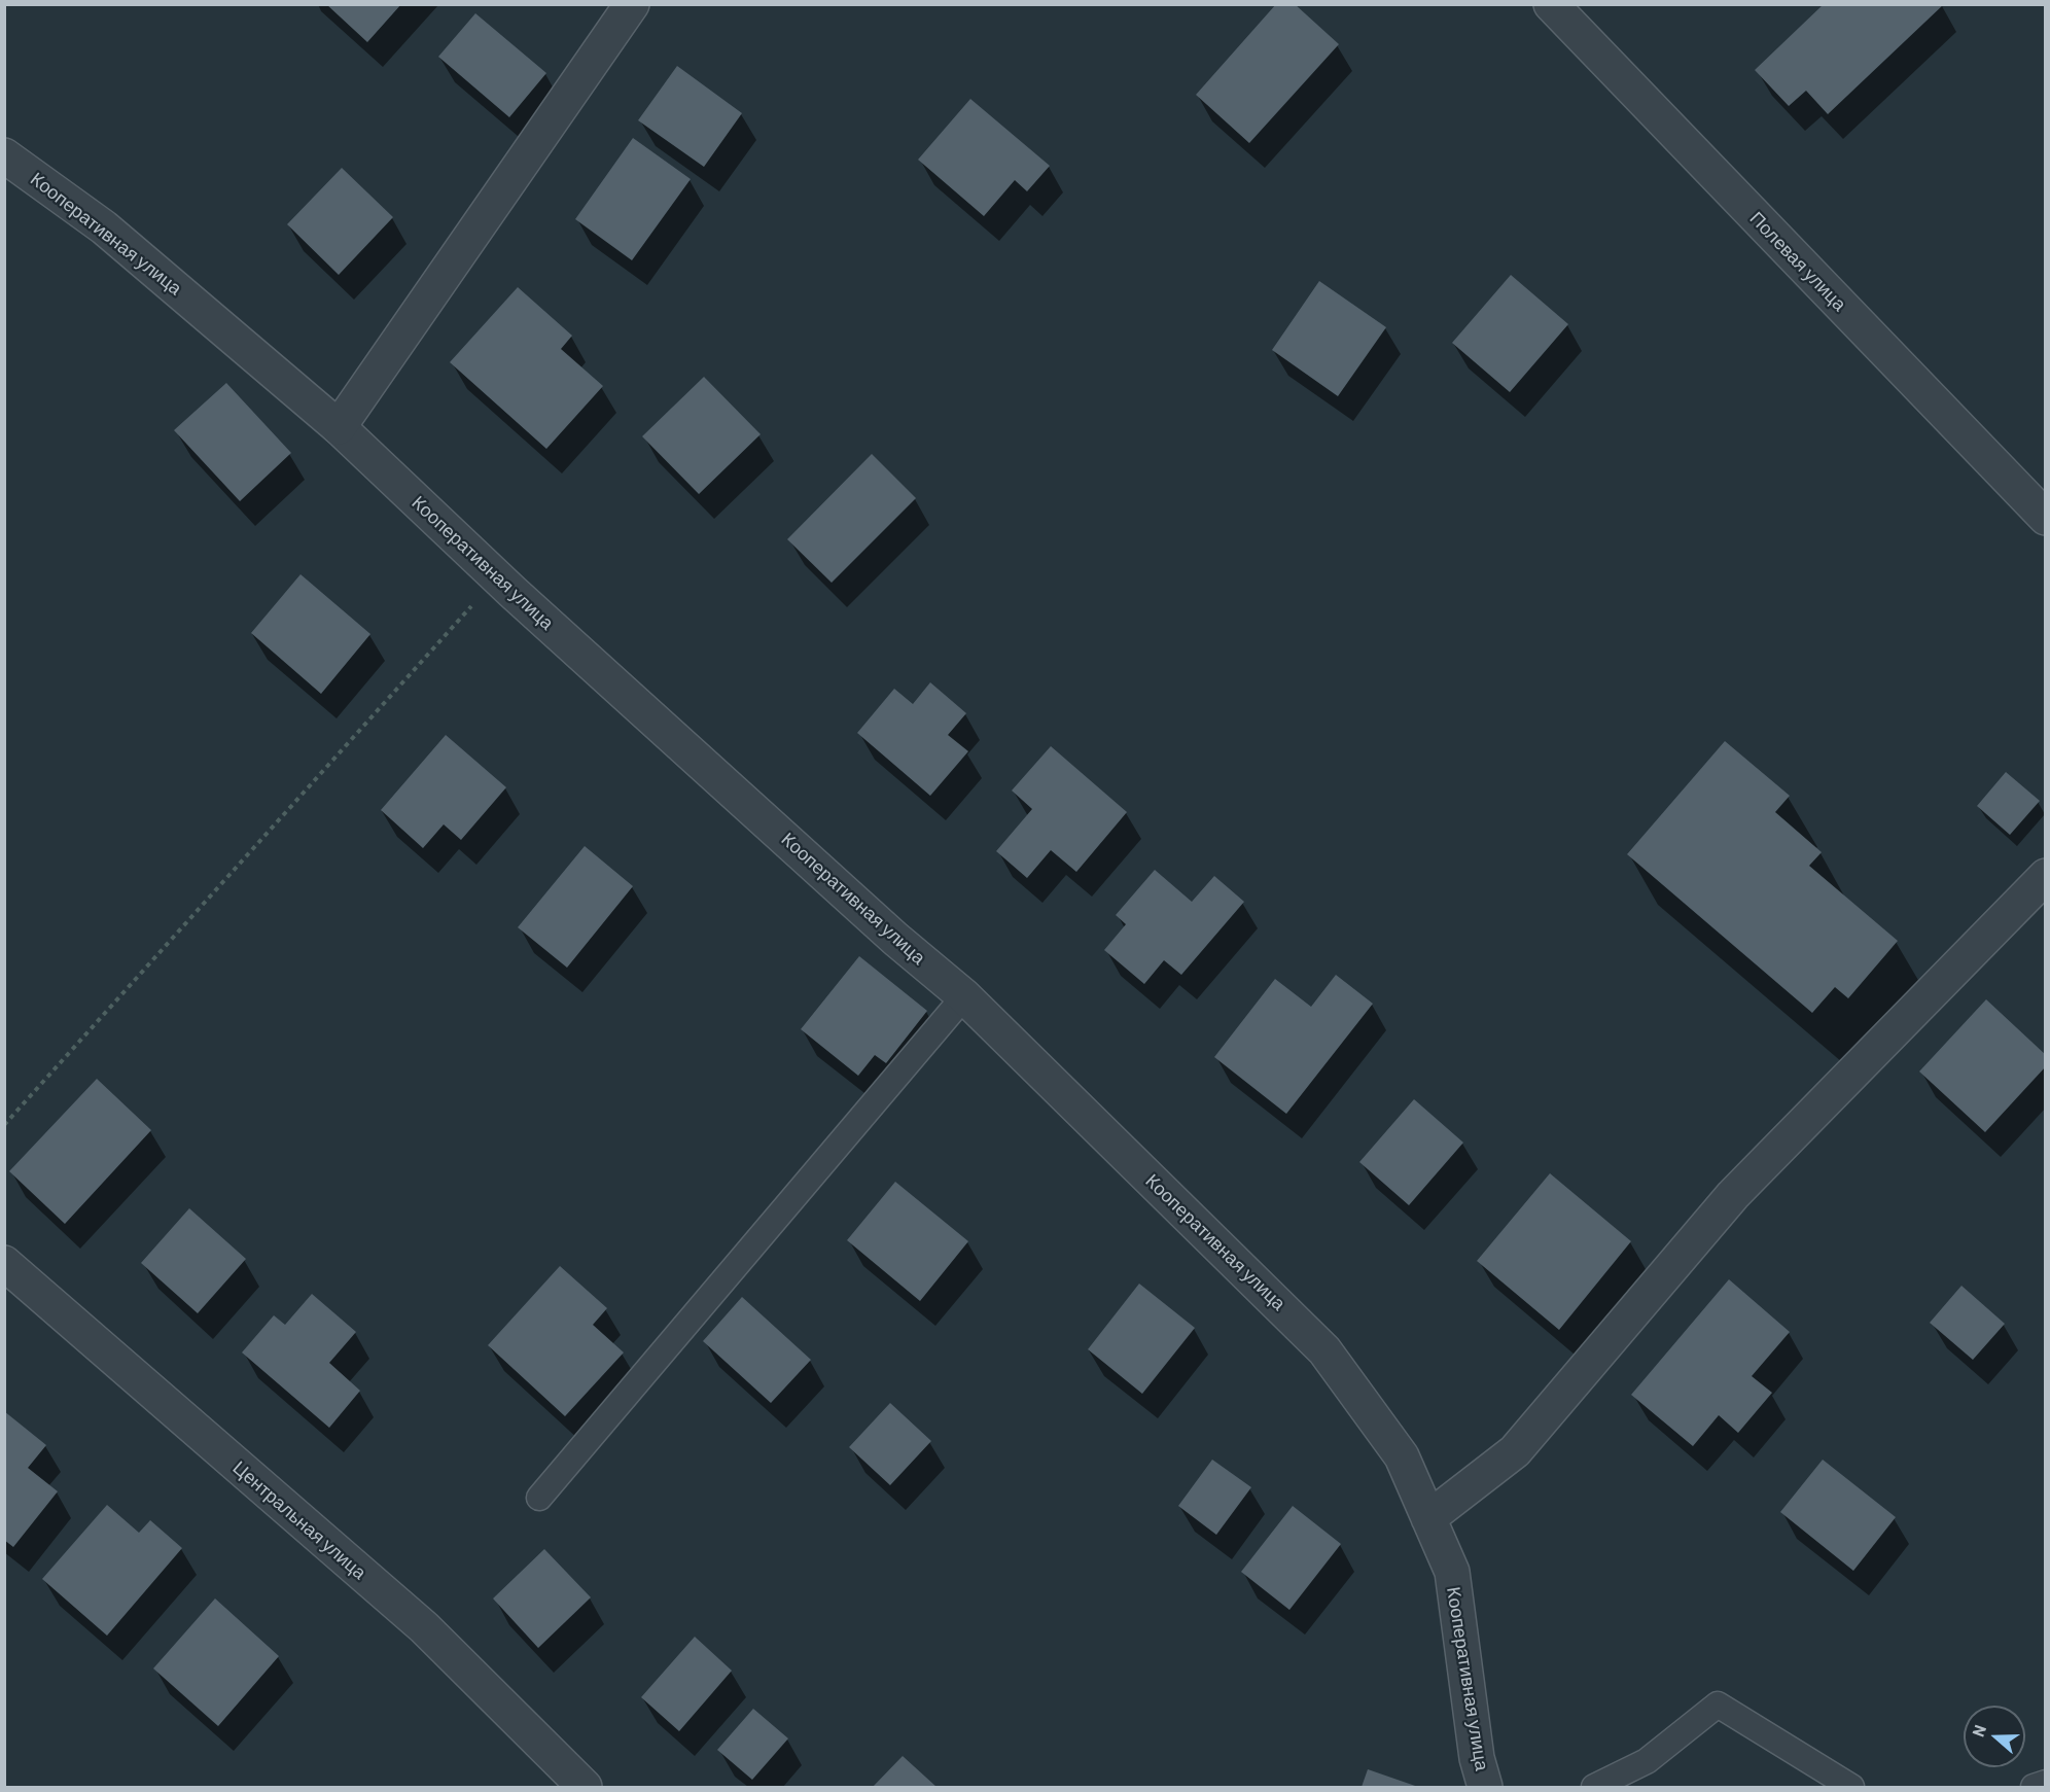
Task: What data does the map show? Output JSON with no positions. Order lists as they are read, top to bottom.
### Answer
{
  "streets": {
    "street": ["Кооперативная улица", "Полевая улица", "Центральная улица"]
  },
  "north": "left"
}
